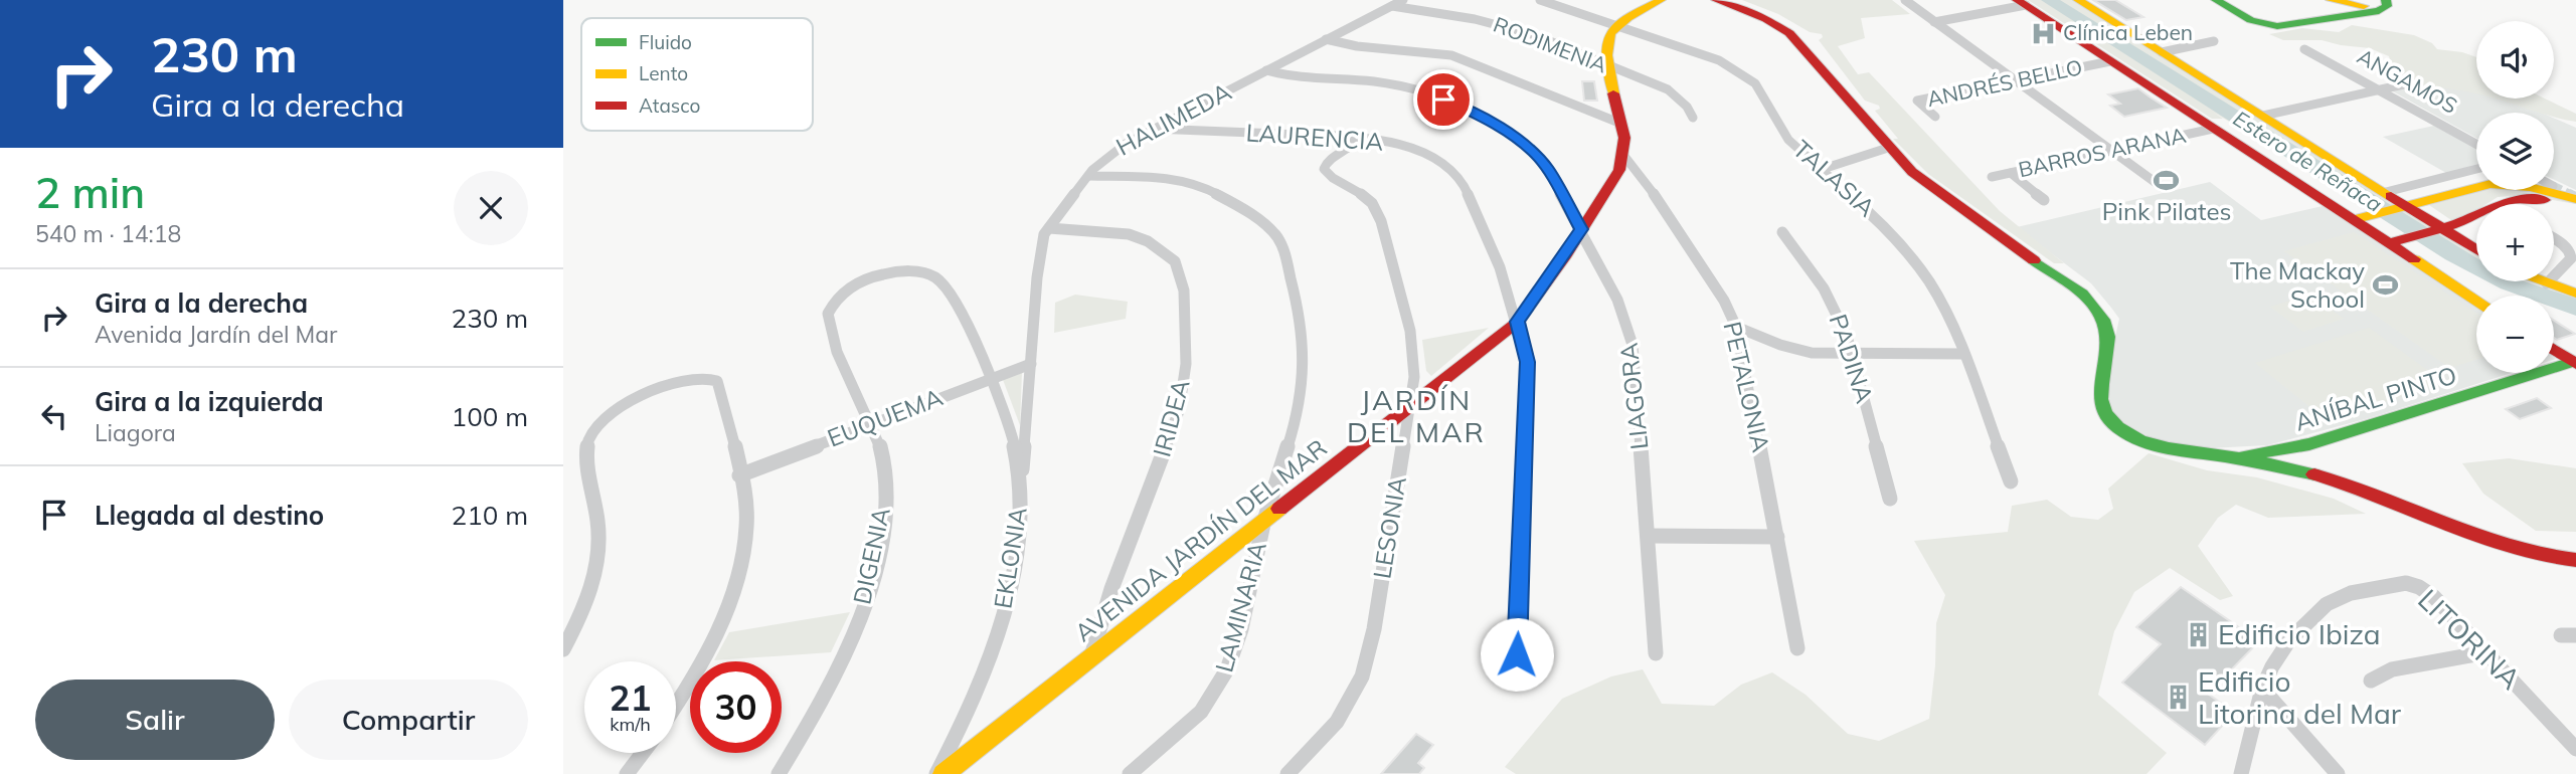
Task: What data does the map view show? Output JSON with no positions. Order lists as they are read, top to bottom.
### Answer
{
  "streets": {
    "street": [
      "RODIMENIA",
      "ANGAMOS",
      "ANDRÉS BELLO",
      "HALIMEDA",
      "LAURENCIA",
      "BARROS ARANA",
      "TALASIA",
      "PADINA",
      "PETALONIA",
      "LIAGORA",
      "ANÍBAL PINTO",
      "EUQUEMA",
      "IRIDEA",
      "LESONIA",
      "AVENIDA JARDÍN DEL MAR",
      "DIGENIA",
      "EKLONIA",
      "LAMINARIA",
      "LITORINA"
    ]
  },
  "crossings": [
    ["RODIMENIA", "HALIMEDA"],
    ["RODIMENIA", "AVENIDA JARDÍN DEL MAR"],
    ["HALIMEDA", "LAURENCIA"],
    ["HALIMEDA", "LIAGORA"],
    ["HALIMEDA", "EUQUEMA"],
    ["HALIMEDA", "IRIDEA"],
    ["HALIMEDA", "EKLONIA"],
    ["HALIMEDA", "LAMINARIA"],
    ["LAURENCIA", "LESONIA"],
    ["LAURENCIA", "AVENIDA JARDÍN DEL MAR"],
    ["TALASIA", "AVENIDA JARDÍN DEL MAR"],
    ["PETALONIA", "AVENIDA JARDÍN DEL MAR"],
    ["LIAGORA", "AVENIDA JARDÍN DEL MAR"],
    ["EUQUEMA", "DIGENIA"],
    ["EUQUEMA", "EKLONIA"],
    ["IRIDEA", "AVENIDA JARDÍN DEL MAR"],
    ["LESONIA", "AVENIDA JARDÍN DEL MAR"],
    ["AVENIDA JARDÍN DEL MAR", "LAMINARIA"],
    ["DIGENIA", "EKLONIA"]
  ],
  "districts": ["JARDÍN DEL MAR"],
  "water": ["Estero de Reñaca"],
  "places": {
    "hospital": ["Clínica Leben"],
    "sports": ["Pink Pilates", "The Mackay School"],
    "building": ["Edificio Ibiza", "Edificio Litorina del Mar"]
  },
  "legend": ["Fluido", "Lento", "Atasco"],
  "page": {
    "turn": ["230 m", "Gira a la derecha"],
    "map_buttons": ["+", "−"],
    "heading": ["2 min", "540 m · 14:18"],
    "list": [
      {
        "name": "Gira a la derecha",
        "note": "Avenida Jardín del Mar",
        "value": "230 m"
      },
      {
        "name": "Gira a la izquierda",
        "note": "Liagora",
        "value": "100 m"
      },
      {
        "name": "Llegada al destino",
        "value": "210 m"
      }
    ],
    "speed": "21 km/h",
    "limit": "30",
    "buttons": ["Salir", "Compartir"]
  }
}
